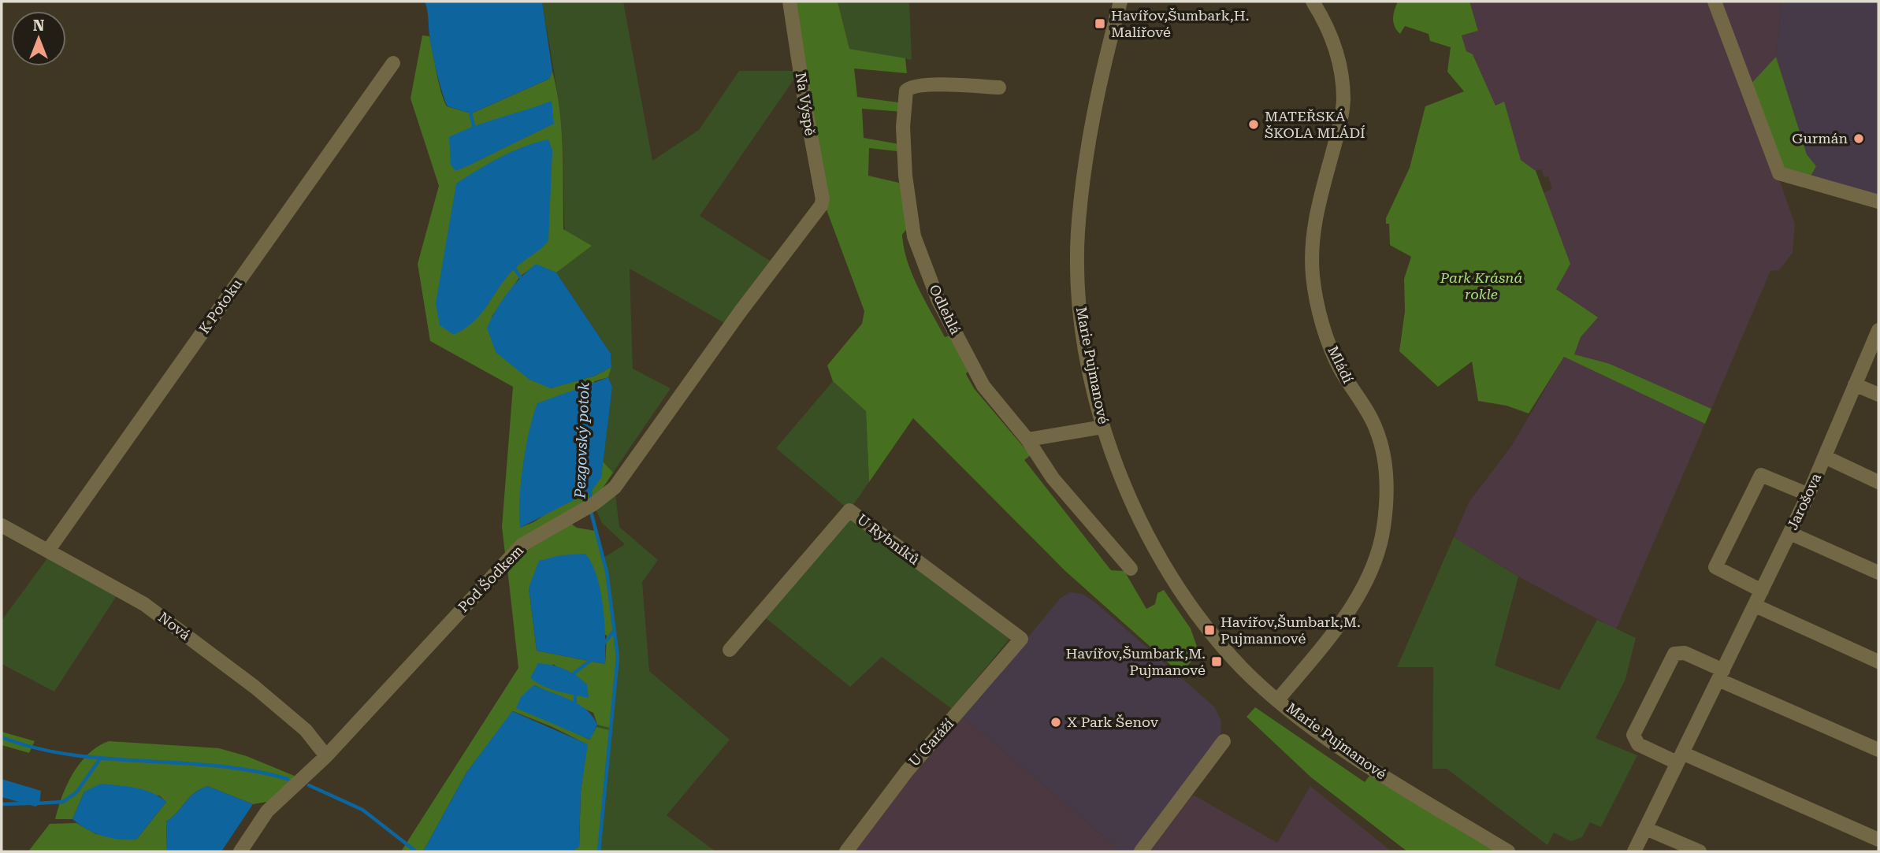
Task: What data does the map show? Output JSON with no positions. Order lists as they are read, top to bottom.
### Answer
{
  "streets": {
    "street": [
      "Na Výspě",
      "K Potoku",
      "Odlehlá",
      "Mládí",
      "Marie Pujmanové",
      "Jarošova",
      "U Rybníků",
      "Pod Šodkem",
      "Nová",
      "U Garáží"
    ]
  },
  "crossings": [
    ["Na Výspě", "Pod Šodkem"],
    ["K Potoku", "Nová"],
    ["Mládí", "Marie Pujmanové"],
    ["U Rybníků", "U Garáží"],
    ["Pod Šodkem", "Nová"]
  ],
  "water": ["Pezgovský potok"],
  "parks": ["Park Krásná rokle"],
  "places": {
    "transit": ["Havířov,Šumbark,H. Malířové", "Havířov,Šumbark,M. Pujmannové", "Havířov,Šumbark,M. Pujmanové"],
    "other": ["MATEŘSKÁ ŠKOLA MLÁDÍ", "Gurmán", "X Park Šenov"]
  },
  "north": "top"
}
